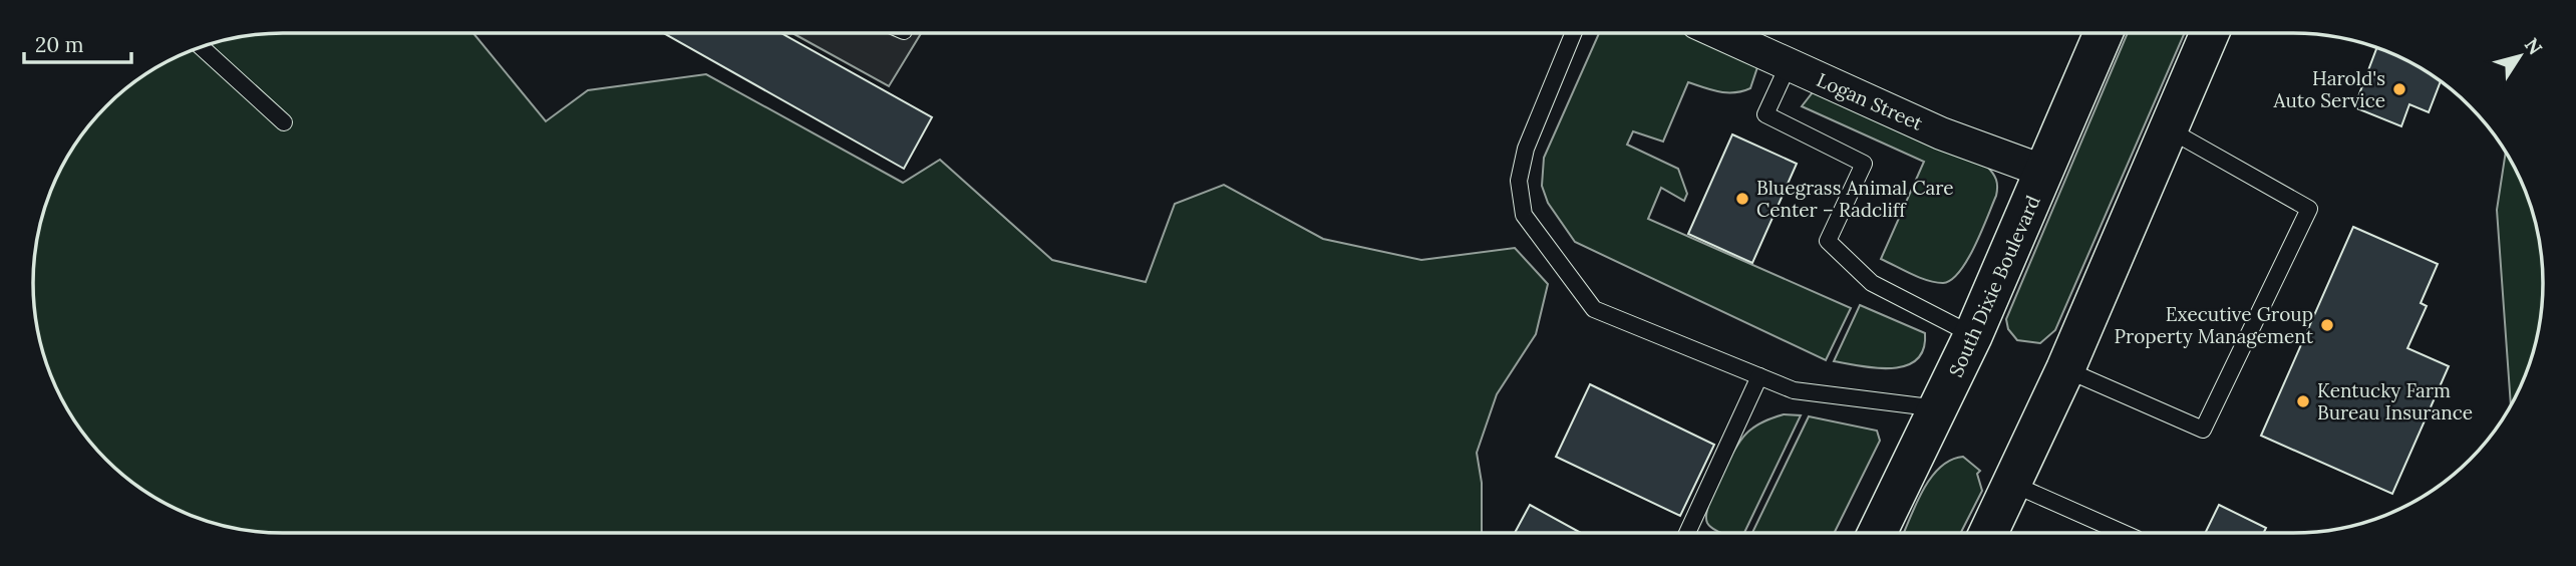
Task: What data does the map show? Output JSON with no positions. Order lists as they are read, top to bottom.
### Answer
{
  "streets": {
    "highway": ["South Dixie Boulevard"],
    "street": ["Logan Street"]
  },
  "crossings": [
    ["Logan Street", "South Dixie Boulevard"]
  ],
  "places": [
    "Harold's Auto Service",
    "Bluegrass Animal Care Center – Radcliff",
    "Executive Group Property Management",
    "Kentucky Farm Bureau Insurance"
  ],
  "scale_bar": "20 m",
  "north": "top right"
}
